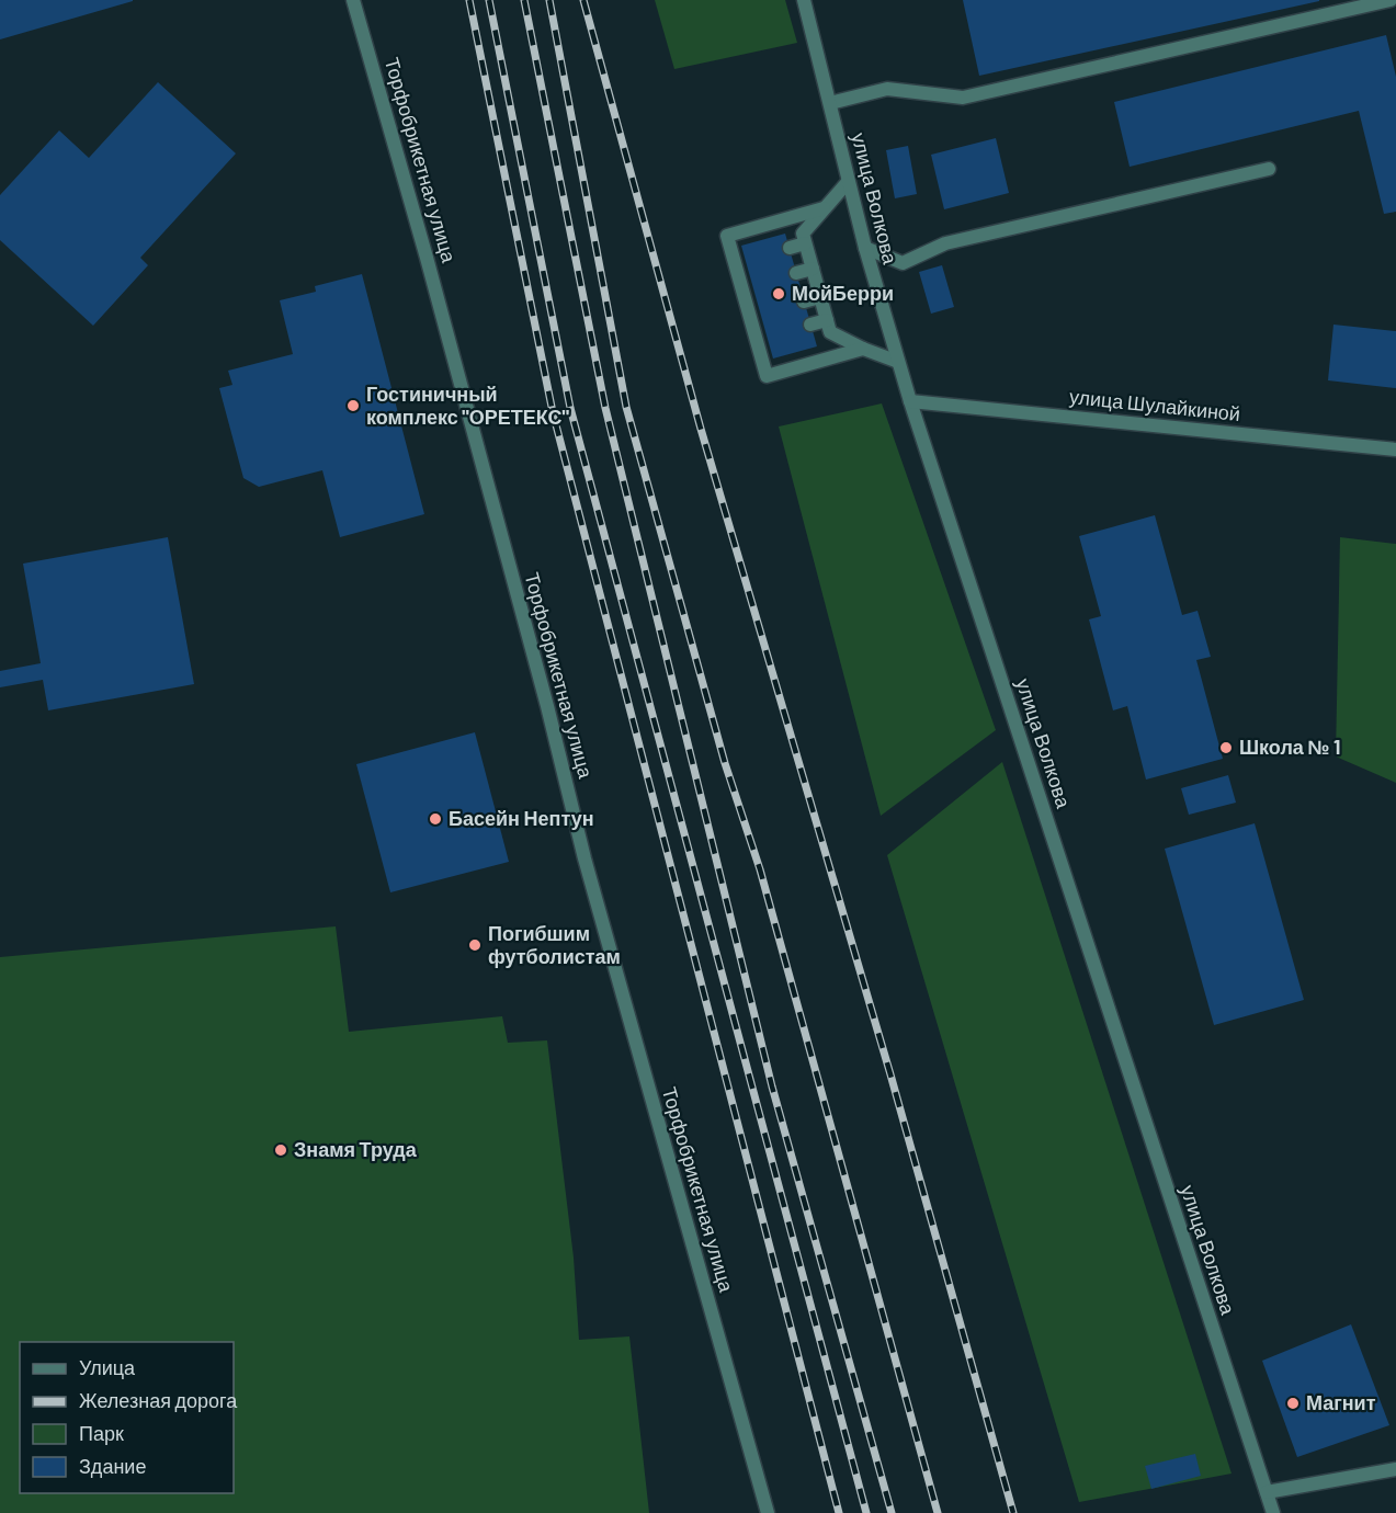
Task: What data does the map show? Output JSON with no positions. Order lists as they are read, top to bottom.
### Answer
{
  "streets": {
    "street": ["Торфобрикетная улица", "улица Волкова", "улица Шулайкиной"]
  },
  "crossings": [
    ["улица Волкова", "улица Шулайкиной"]
  ],
  "places": [
    "МойБерри",
    "Гостиничный комплекс \"ОРЕТЕКС\"",
    "Школа № 1",
    "Басейн Нептун",
    "Погибшим футболистам",
    "Знамя Труда",
    "Магнит"
  ],
  "legend": [
    "Улица",
    "Железная дорога",
    "Парк",
    "Здание"
  ]
}
